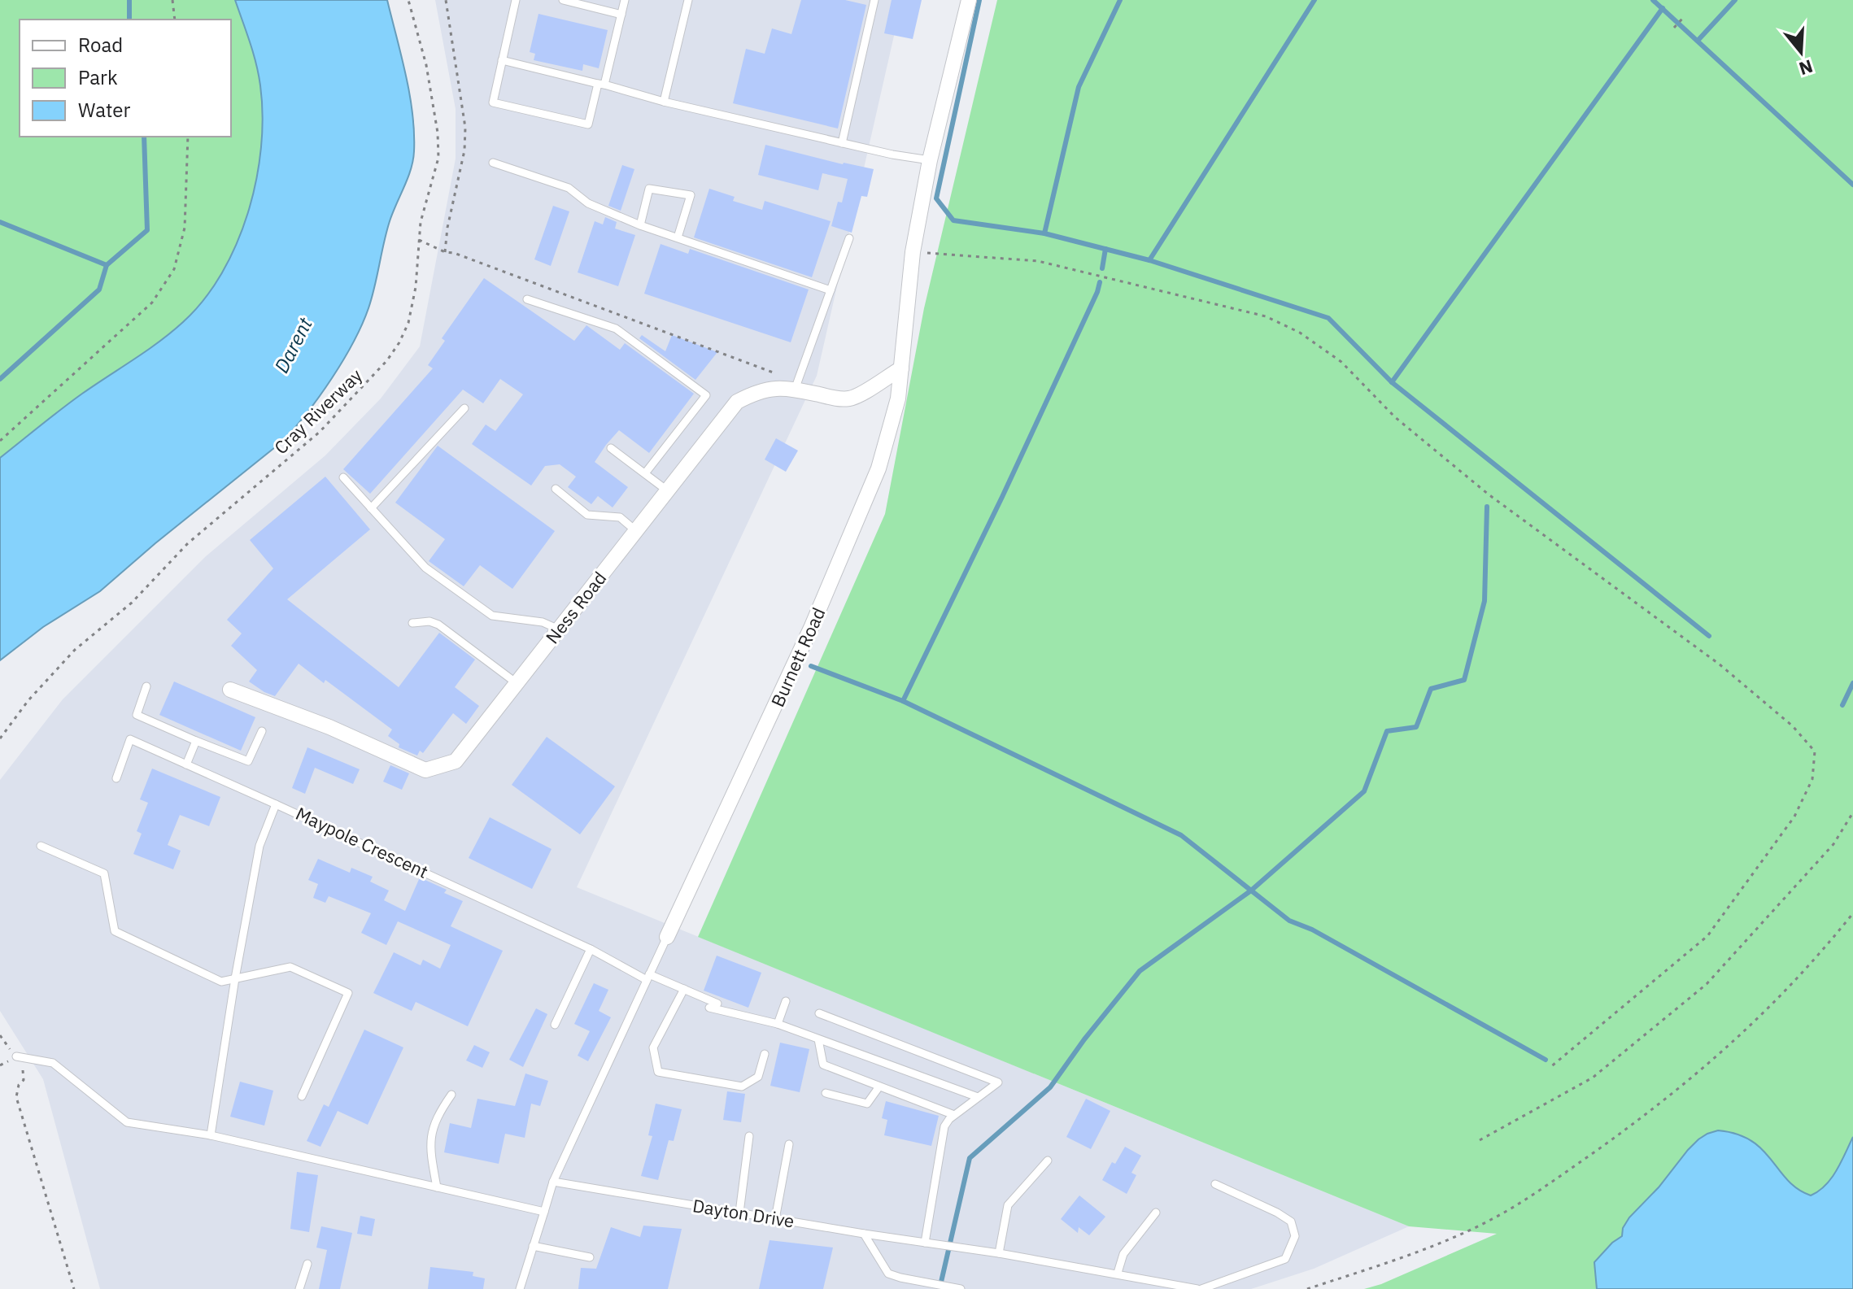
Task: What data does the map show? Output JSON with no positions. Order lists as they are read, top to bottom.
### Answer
{
  "streets": {
    "street": ["Ness Road", "Burnett Road"],
    "lane": ["Maypole Crescent", "Dayton Drive"],
    "path": ["Cray Riverway"]
  },
  "crossings": [
    ["Ness Road", "Burnett Road"]
  ],
  "water": ["Darent"],
  "legend": ["Road", "Park", "Water"],
  "north": "bottom"
}
